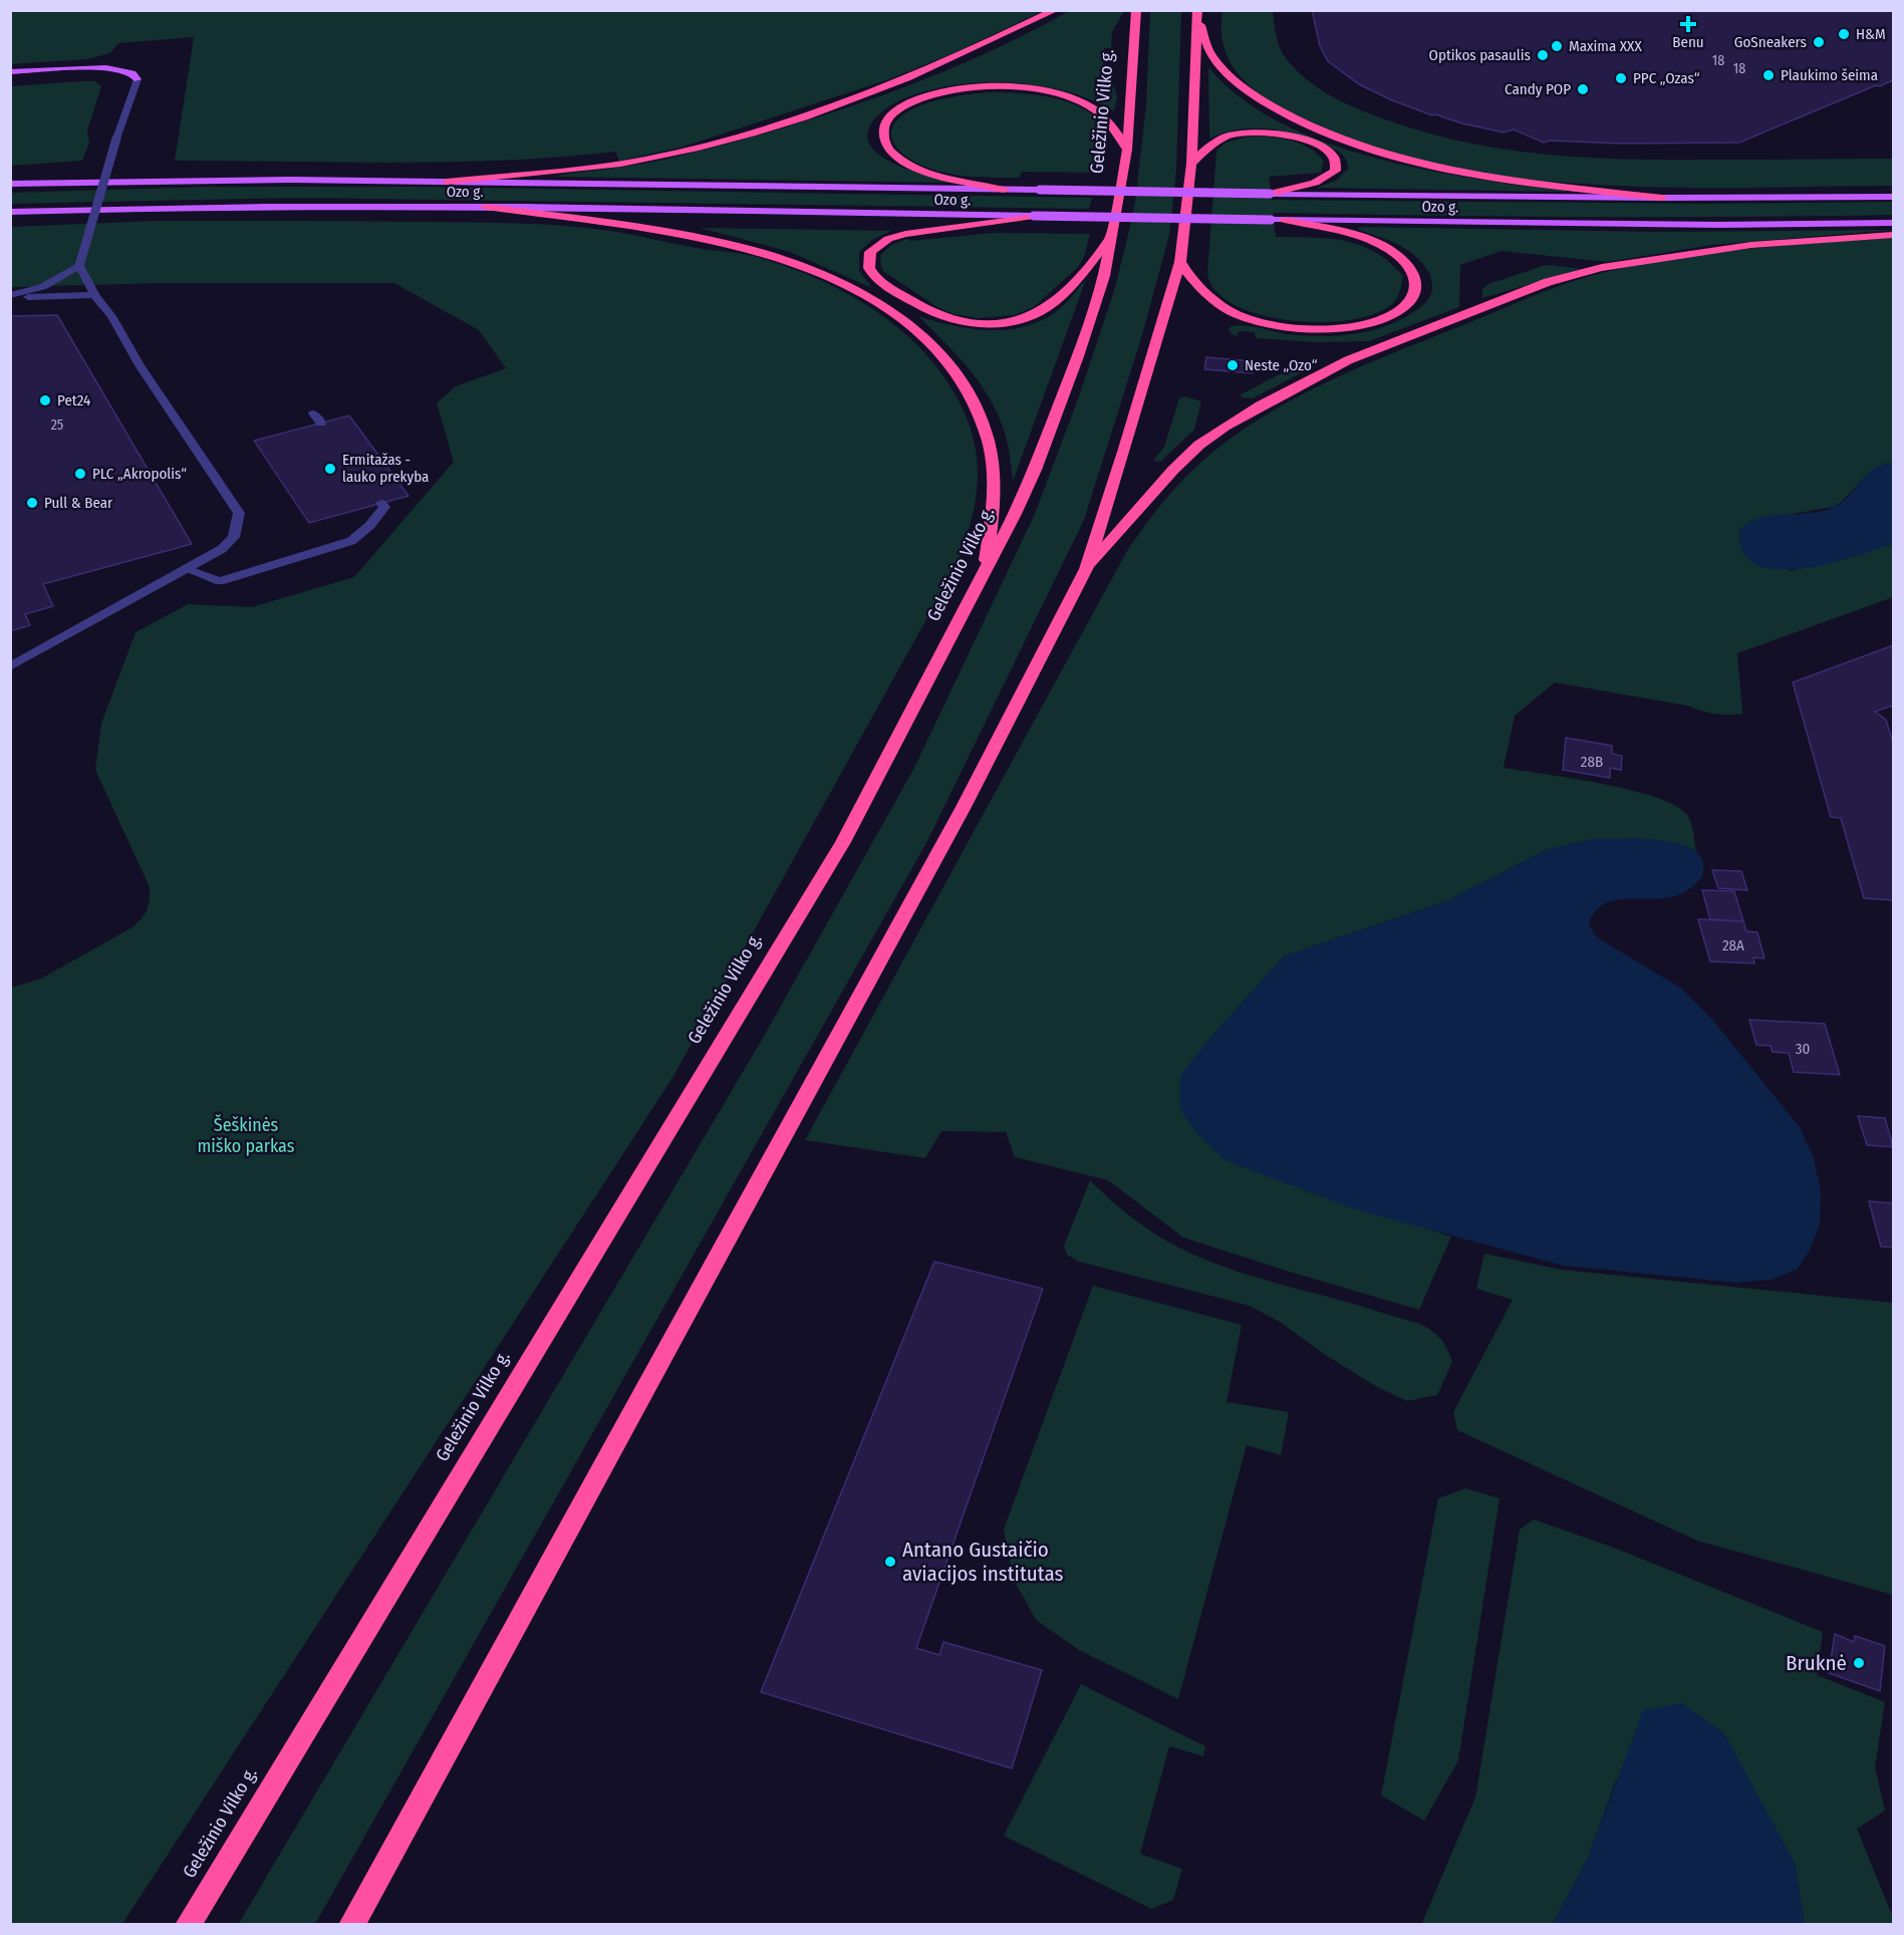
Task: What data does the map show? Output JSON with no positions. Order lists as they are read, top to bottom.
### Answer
{
  "streets": {
    "highway": ["Geležinio Vilko g."],
    "main road": ["Ozo g."]
  },
  "parks": ["Šeškinės miško parkas"],
  "places": {
    "health": ["Benu"],
    "other": [
      "H&M",
      "GoSneakers",
      "Maxima XXX",
      "Optikos pasaulis",
      "Plaukimo šeima",
      "PPC „Ozas“",
      "Candy POP",
      "Neste „Ozo“",
      "Pet24",
      "Ermitažas - lauko prekyba",
      "PLC „Akropolis“",
      "Pull & Bear",
      "Antano Gustaičio aviacijos institutas",
      "Bruknė"
    ]
  },
  "house_numbers": [
    "18",
    "18",
    "25",
    "28B",
    "28A",
    "30"
  ]
}
